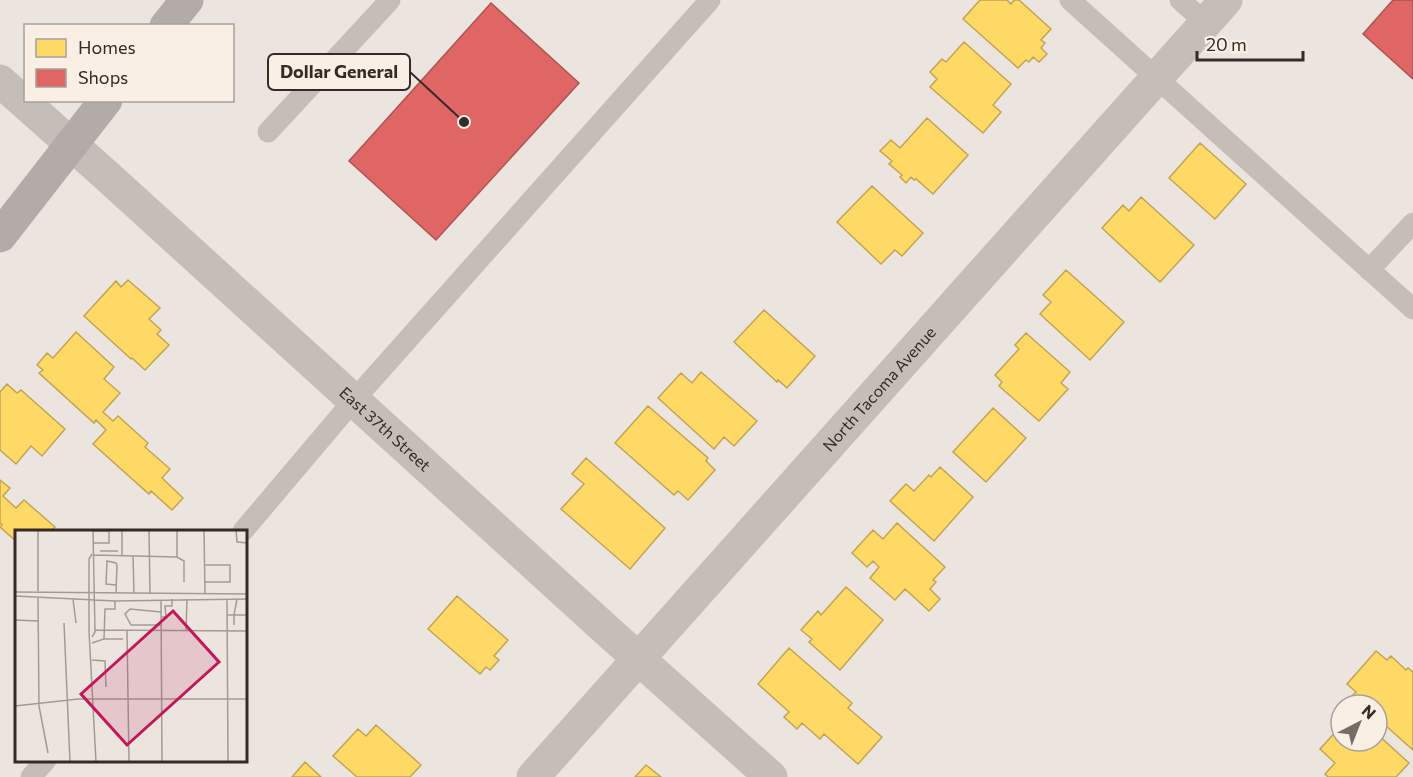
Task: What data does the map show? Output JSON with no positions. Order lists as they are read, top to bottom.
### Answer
{
  "streets": {
    "street": ["North Tacoma Avenue", "East 37th Street"]
  },
  "crossings": [
    ["North Tacoma Avenue", "East 37th Street"]
  ],
  "places": ["Dollar General"],
  "legend": ["Homes", "Shops"],
  "scale_bar": "20 m",
  "north": "top right"
}
